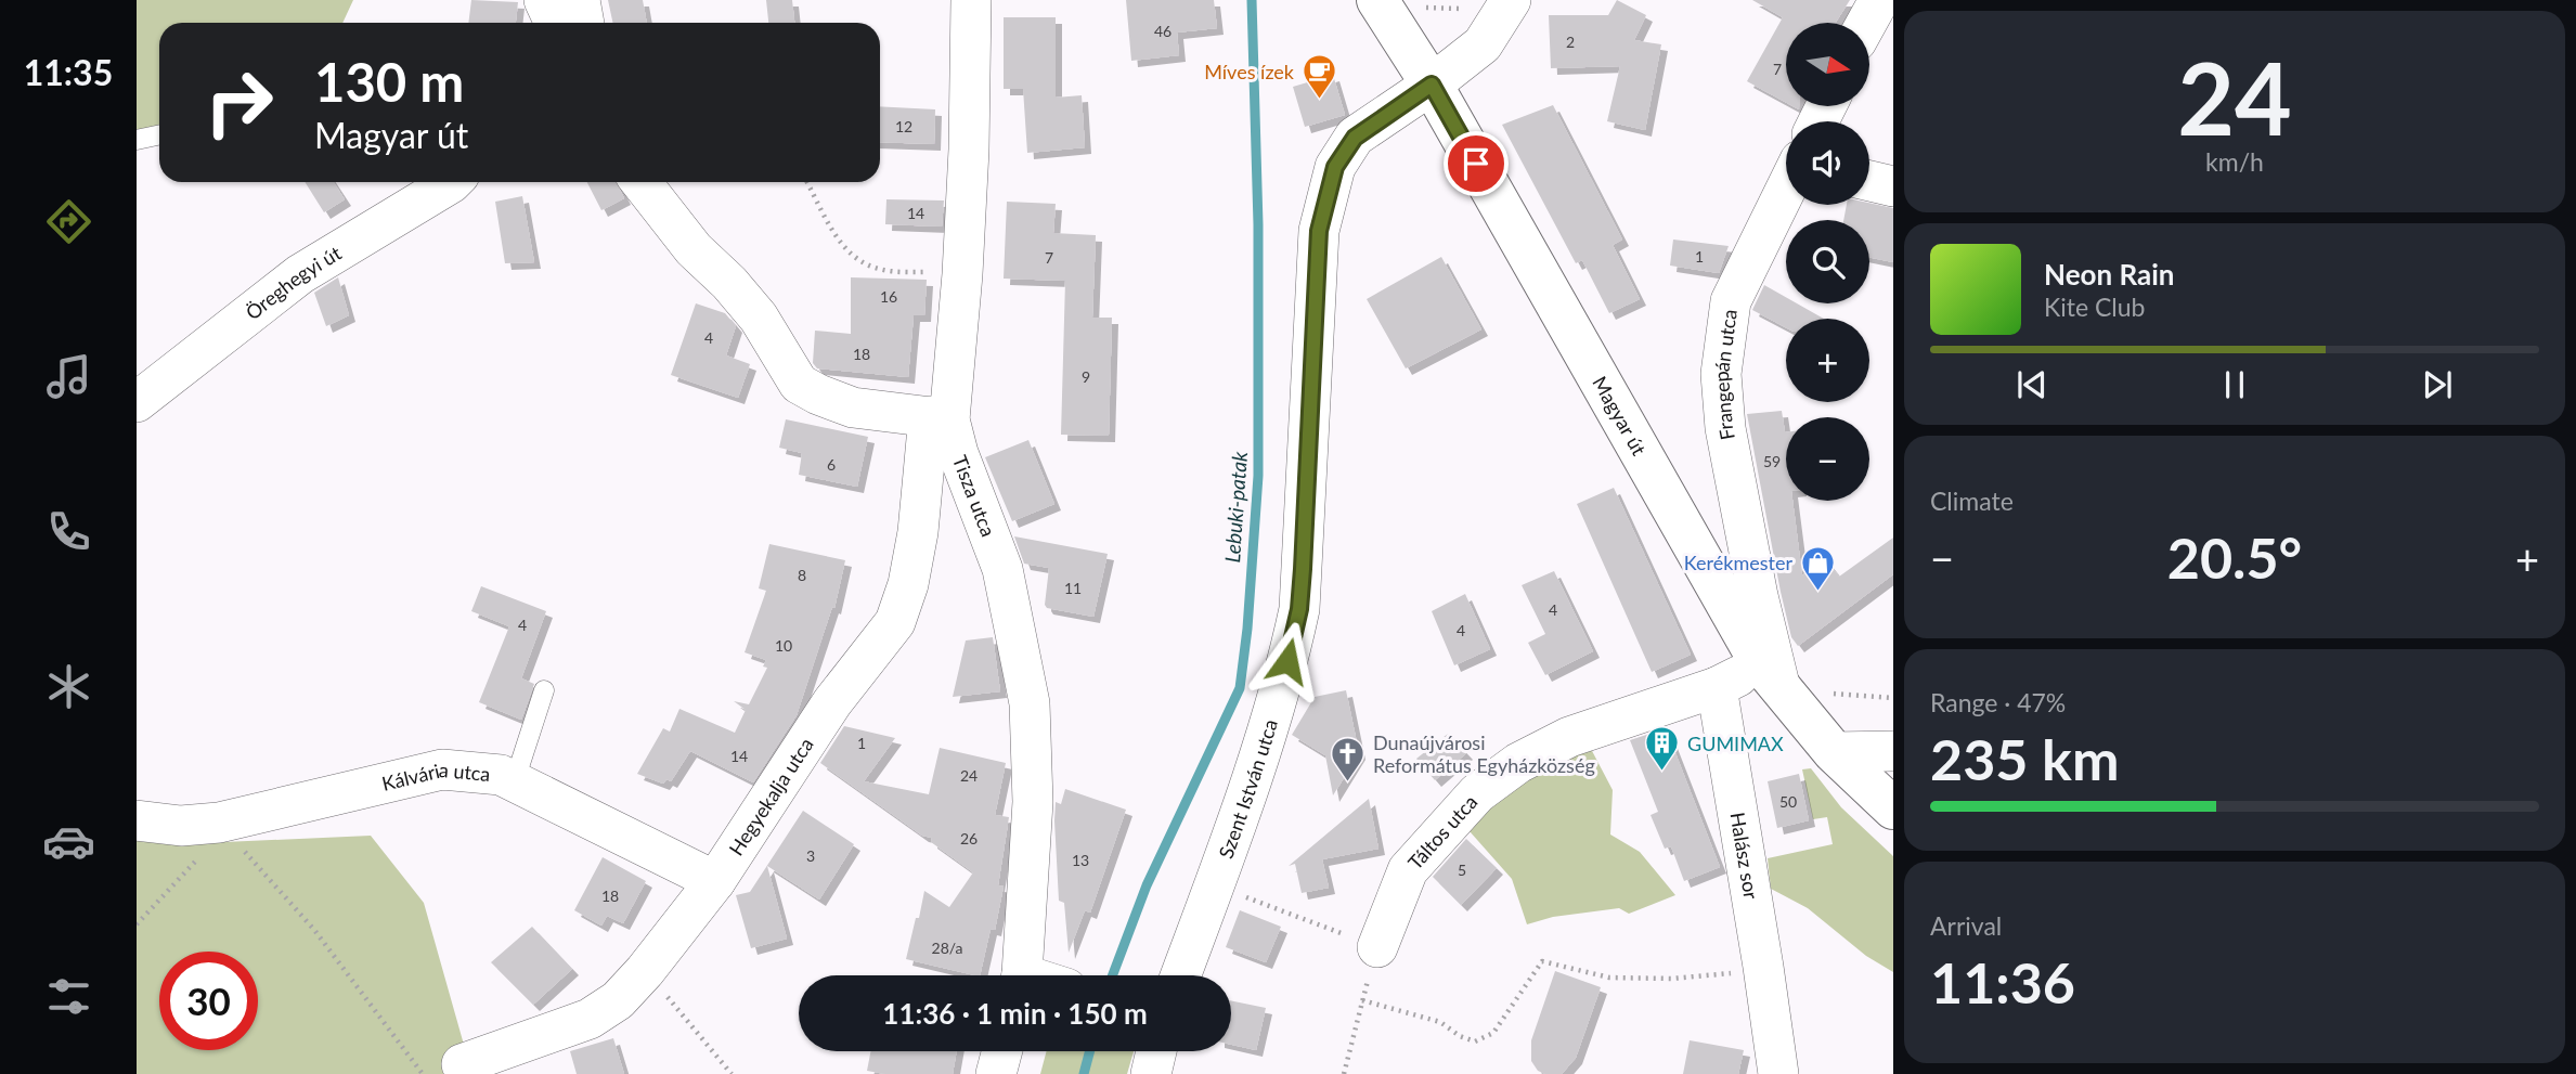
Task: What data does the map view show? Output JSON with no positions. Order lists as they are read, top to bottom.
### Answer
{
  "streets": {
    "street": [
      "Öreghegyi út",
      "Frangepán utca",
      "Magyar út",
      "Tisza utca",
      "Kálvária utca",
      "Szent István utca",
      "Hegyekalja utca",
      "Táltos utca",
      "Halász sor"
    ]
  },
  "crossings": [
    ["Frangepán utca", "Magyar út"],
    ["Magyar út", "Szent István utca"],
    ["Tisza utca", "Hegyekalja utca"],
    ["Kálvária utca", "Hegyekalja utca"],
    ["Táltos utca", "Halász sor"]
  ],
  "water": ["Lebuki-patak"],
  "places": {
    "cafe": ["Míves ízek"],
    "shop": ["Kerékmester"],
    "building": ["GUMIMAX"],
    "church": ["Dunaújvárosi Református Egyházközség"]
  },
  "house_numbers": [
    "46",
    "2",
    "7",
    "12",
    "14",
    "1",
    "7",
    "16",
    "4",
    "18",
    "9",
    "59",
    "6",
    "8",
    "11",
    "4",
    "4",
    "4",
    "10",
    "1",
    "14",
    "24",
    "50",
    "26",
    "3",
    "13",
    "5",
    "18",
    "28/a"
  ],
  "north": "right",
  "page": {
    "tabs": "11:35",
    "tile": [
      ["24", "km/h"],
      "Climate",
      ["Range · 47%", "235 km"],
      ["Arrival", "11:36"]
    ],
    "map_buttons": ["+", "−"],
    "turn": ["130 m", "Magyar út"],
    "song": ["Neon Rain", "Kite Club"],
    "heat": ["−", "20.5°", "+"],
    "limit": "30",
    "trip": "11:36 · 1 min · 150 m"
  }
}
